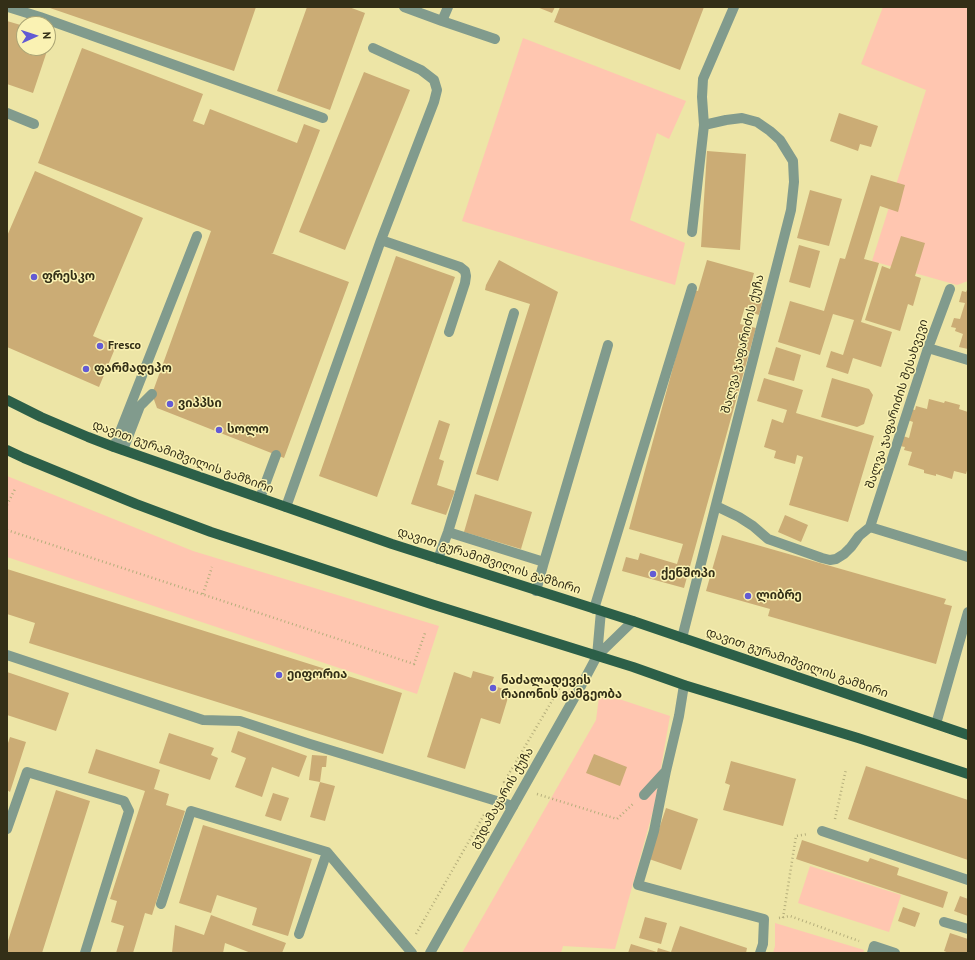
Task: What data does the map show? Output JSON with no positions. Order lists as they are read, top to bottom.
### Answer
{
  "streets": {
    "main road": ["დავით გურამიშვილის გამზირი"],
    "street": ["შალვა ჯაფარიძის ქუჩა", "შალვა ჯაფარიძის შესახვევი", "გუდამაყარის ქუჩა"]
  },
  "crossings": [
    ["შალვა ჯაფარიძის ქუჩა", "დავით გურამიშვილის გამზირი"]
  ],
  "places": [
    "ფრესკო",
    "Fresco",
    "ფარმადეპო",
    "ვიპპსი",
    "სოლო",
    "ქენშოპი",
    "ლიბრე",
    "ეიფორია",
    "ნაძალადევის რაიონის გამგეობა"
  ],
  "north": "right"
}
